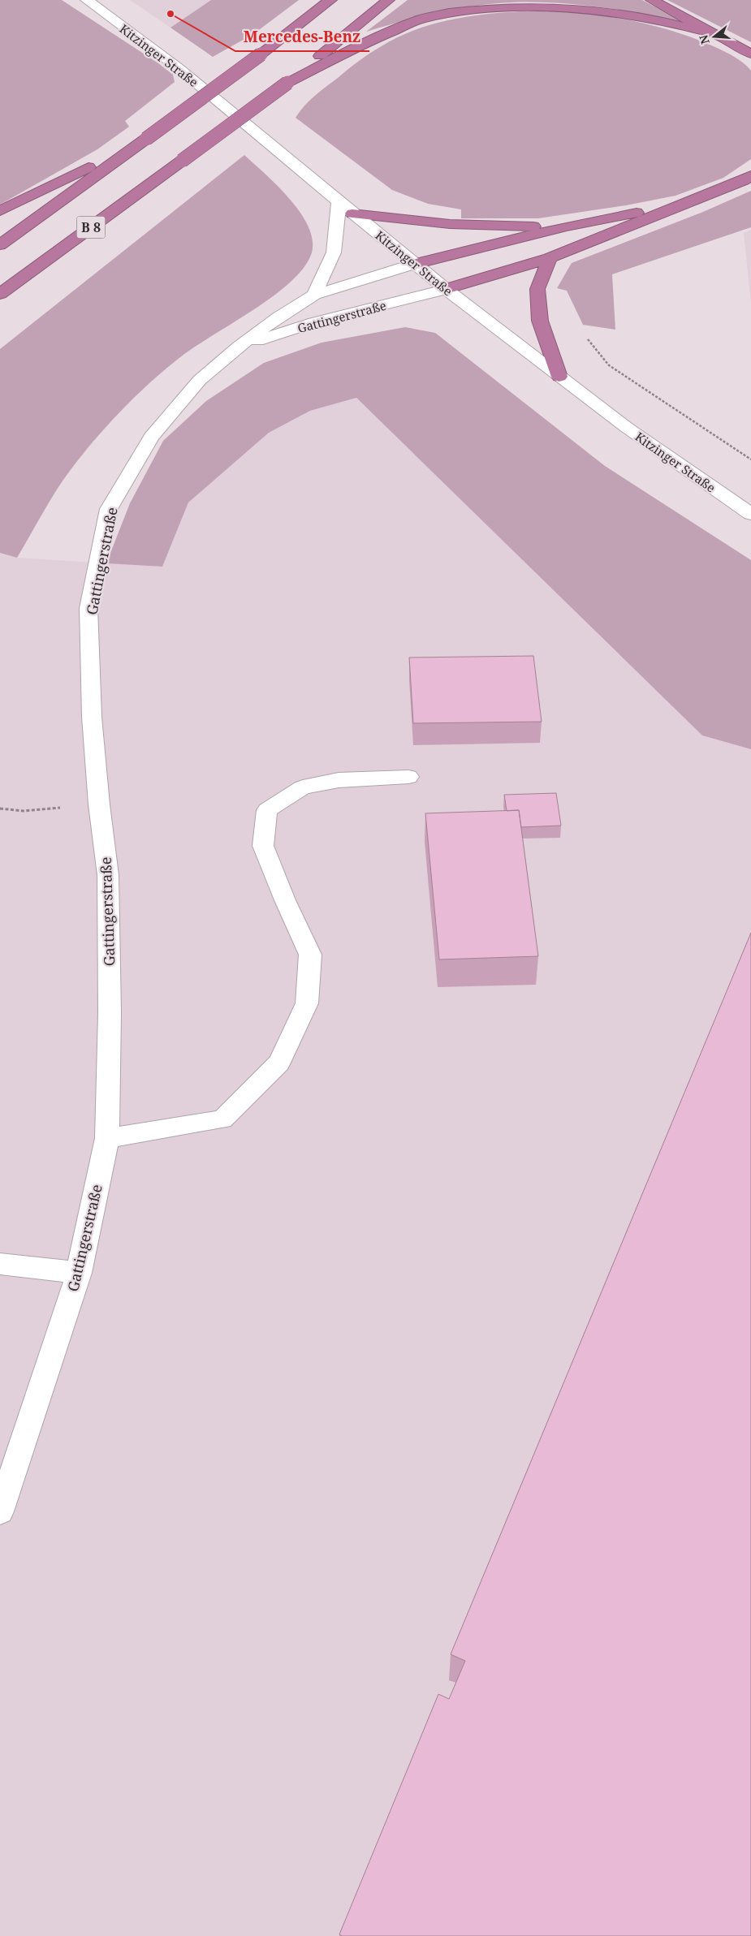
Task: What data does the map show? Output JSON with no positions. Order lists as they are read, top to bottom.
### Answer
{
  "streets": {
    "highway": ["B 8"],
    "street": ["Kitzinger Straße", "Gattingerstraße"]
  },
  "crossings": [
    ["Kitzinger Straße", "Gattingerstraße"]
  ],
  "places": ["Mercedes-Benz"],
  "north": "left"
}
